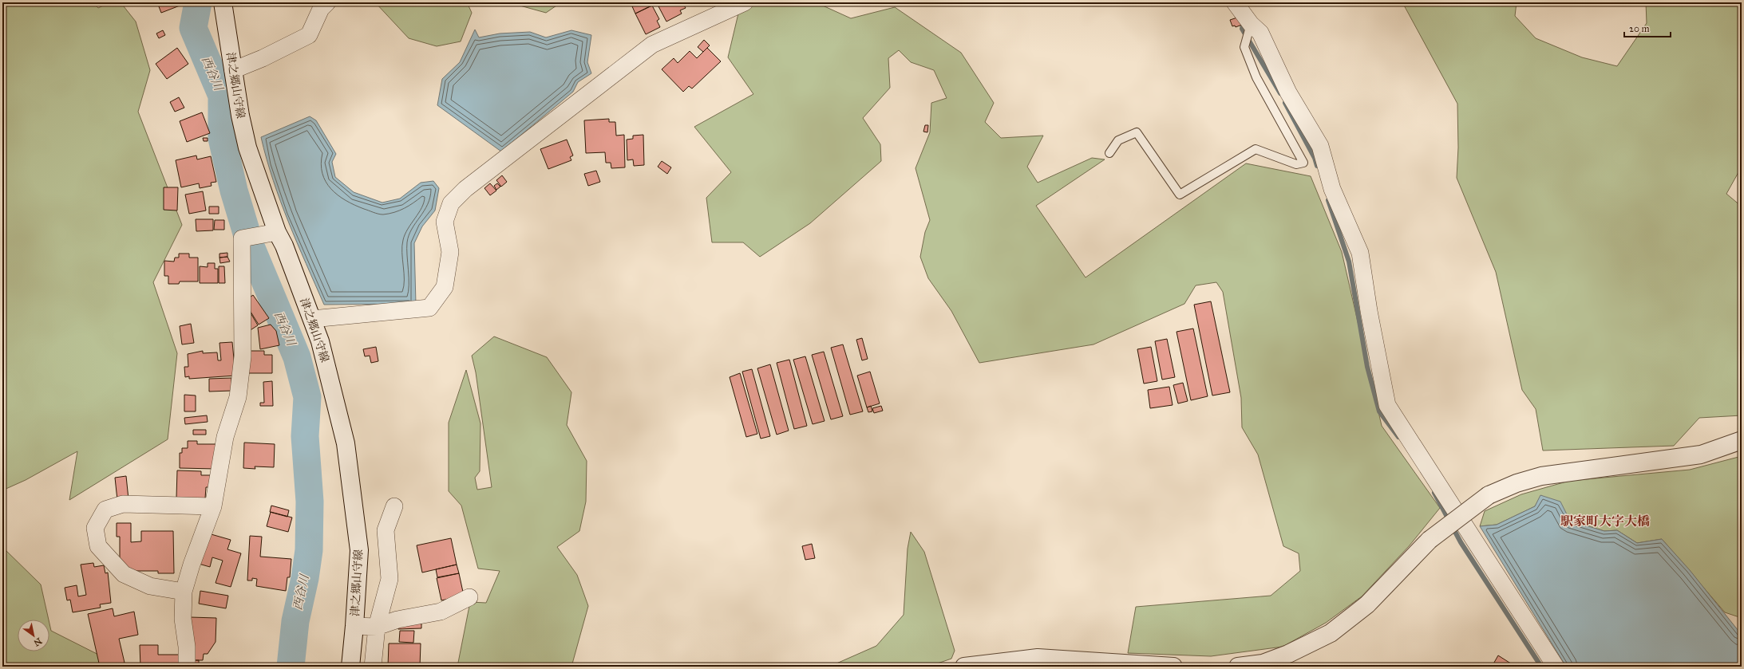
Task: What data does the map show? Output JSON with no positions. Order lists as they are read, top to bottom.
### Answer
{
  "streets": {
    "street": ["津之郷山守線"]
  },
  "districts": ["駅家町大字大橋"],
  "water": ["西谷川"],
  "scale_bar": "20 m",
  "north": "bottom right"
}
